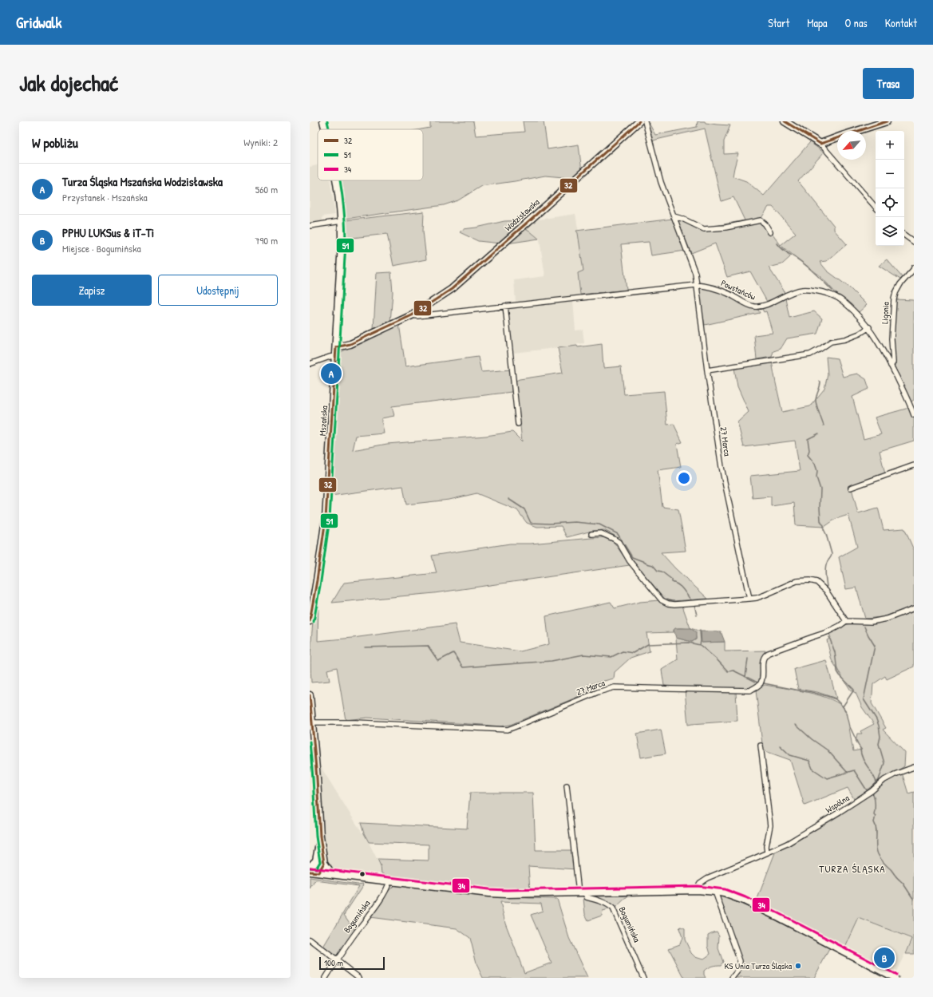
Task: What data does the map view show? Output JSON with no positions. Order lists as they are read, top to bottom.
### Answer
{
  "streets": {
    "street": [
      "Wodzisławska",
      "Powstańców",
      "Ligonia",
      "Mszańska",
      "27 Marca",
      "Wspólna",
      "Bogumińska"
    ]
  },
  "crossings": [
    ["Wodzisławska", "Powstańców"],
    ["Wodzisławska", "Mszańska"],
    ["Wodzisławska", "27 Marca"],
    ["Powstańców", "Ligonia"],
    ["Powstańców", "27 Marca"]
  ],
  "districts": ["TURZA ŚLĄSKA"],
  "places": ["KS Unia Turza Śląska"],
  "lines": ["transit line 32", "transit line 51", "transit line 34"],
  "legend": ["32", "51", "34"],
  "scale_bar": "100 m",
  "north": "bottom left",
  "page": {
    "header": "Gridwalk",
    "nav": [
      "Start",
      "Mapa",
      "O nas",
      "Kontakt"
    ],
    "title": "Jak dojechać",
    "buttons": [
      "Trasa",
      ["Zapisz", "Udostępnij"]
    ],
    "heading": ["W pobliżu", "Wyniki: 2"],
    "map_buttons": ["+", "−"],
    "list": [
      {
        "mark": "A",
        "name": "Turza Śląska Mszańska Wodzisławska",
        "note": "Przystanek · Mszańska",
        "value": "560 m"
      },
      {
        "mark": "B",
        "name": "PPHU LUKSus & iT-Ti",
        "note": "Miejsce · Bogumińska",
        "value": "790 m"
      }
    ],
    "pins": ["A", "B"],
    "scale": "100 m"
  }
}
